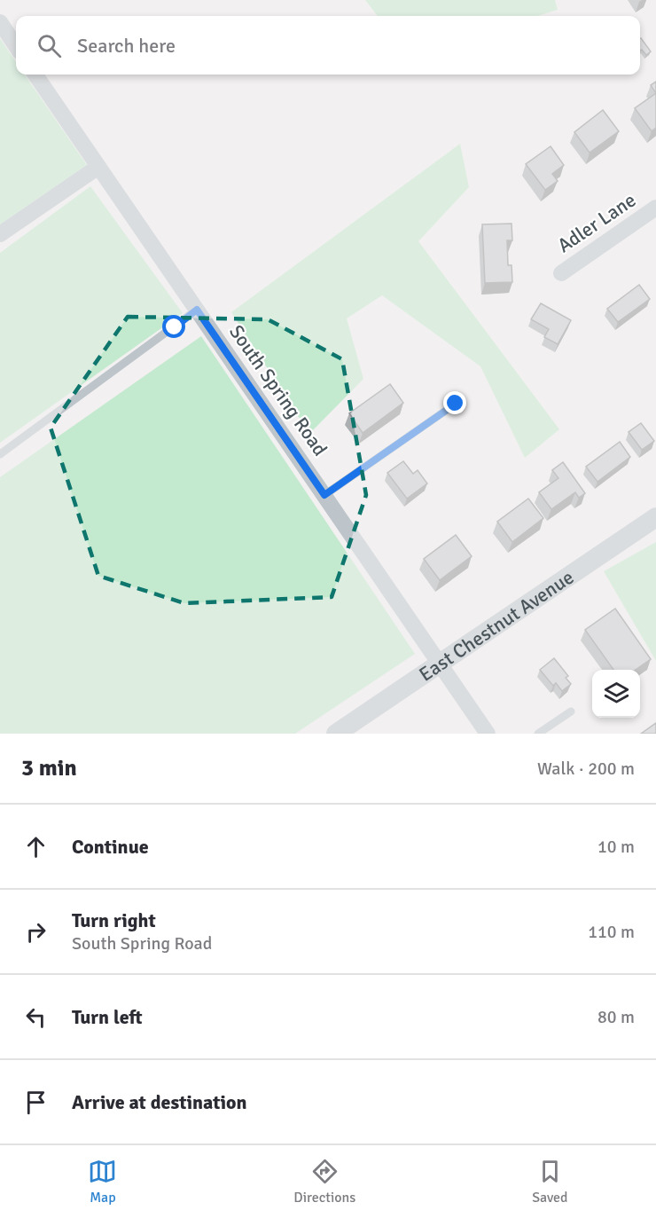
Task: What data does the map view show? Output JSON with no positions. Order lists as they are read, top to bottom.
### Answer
{
  "streets": {
    "street": ["Adler Lane", "South Spring Road", "East Chestnut Avenue"]
  },
  "crossings": [
    ["South Spring Road", "East Chestnut Avenue"]
  ],
  "page": {
    "search": "Search here",
    "heading": ["3 min", "Walk · 200 m"],
    "list": [
      ["Continue", "10 m"],
      ["Turn right", "South Spring Road", "110 m"],
      ["Turn left", "80 m"],
      "Arrive at destination"
    ],
    "nav": ["Map", "Directions", "Saved"]
  }
}
